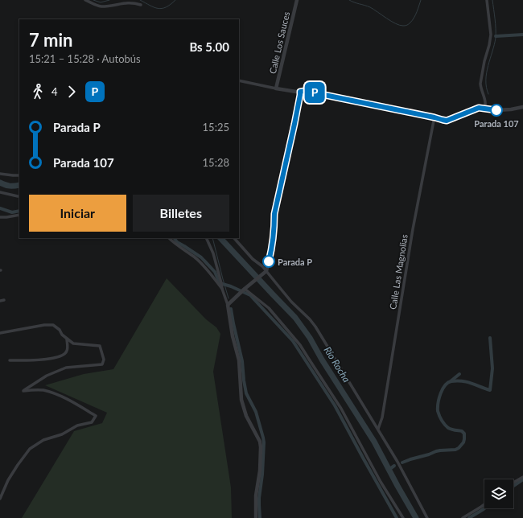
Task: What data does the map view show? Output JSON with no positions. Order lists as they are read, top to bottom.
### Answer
{
  "streets": {
    "street": ["Calle Los Sauces", "Calle Las Magnolias"]
  },
  "water": ["Río Rocha"],
  "places": ["Parada 107", "Parada P"],
  "lines": ["bus line P"],
  "page": {
    "on_map": "P",
    "heading": ["7 min", "15:21 – 15:28 · Autobús", "Bs 5.00"],
    "legs": ["4", "P"],
    "list": [
      {
        "name": "Parada P",
        "value": "15:25"
      },
      {
        "name": "Parada 107",
        "value": "15:28"
      }
    ],
    "buttons": ["Iniciar", "Billetes"]
  }
}
